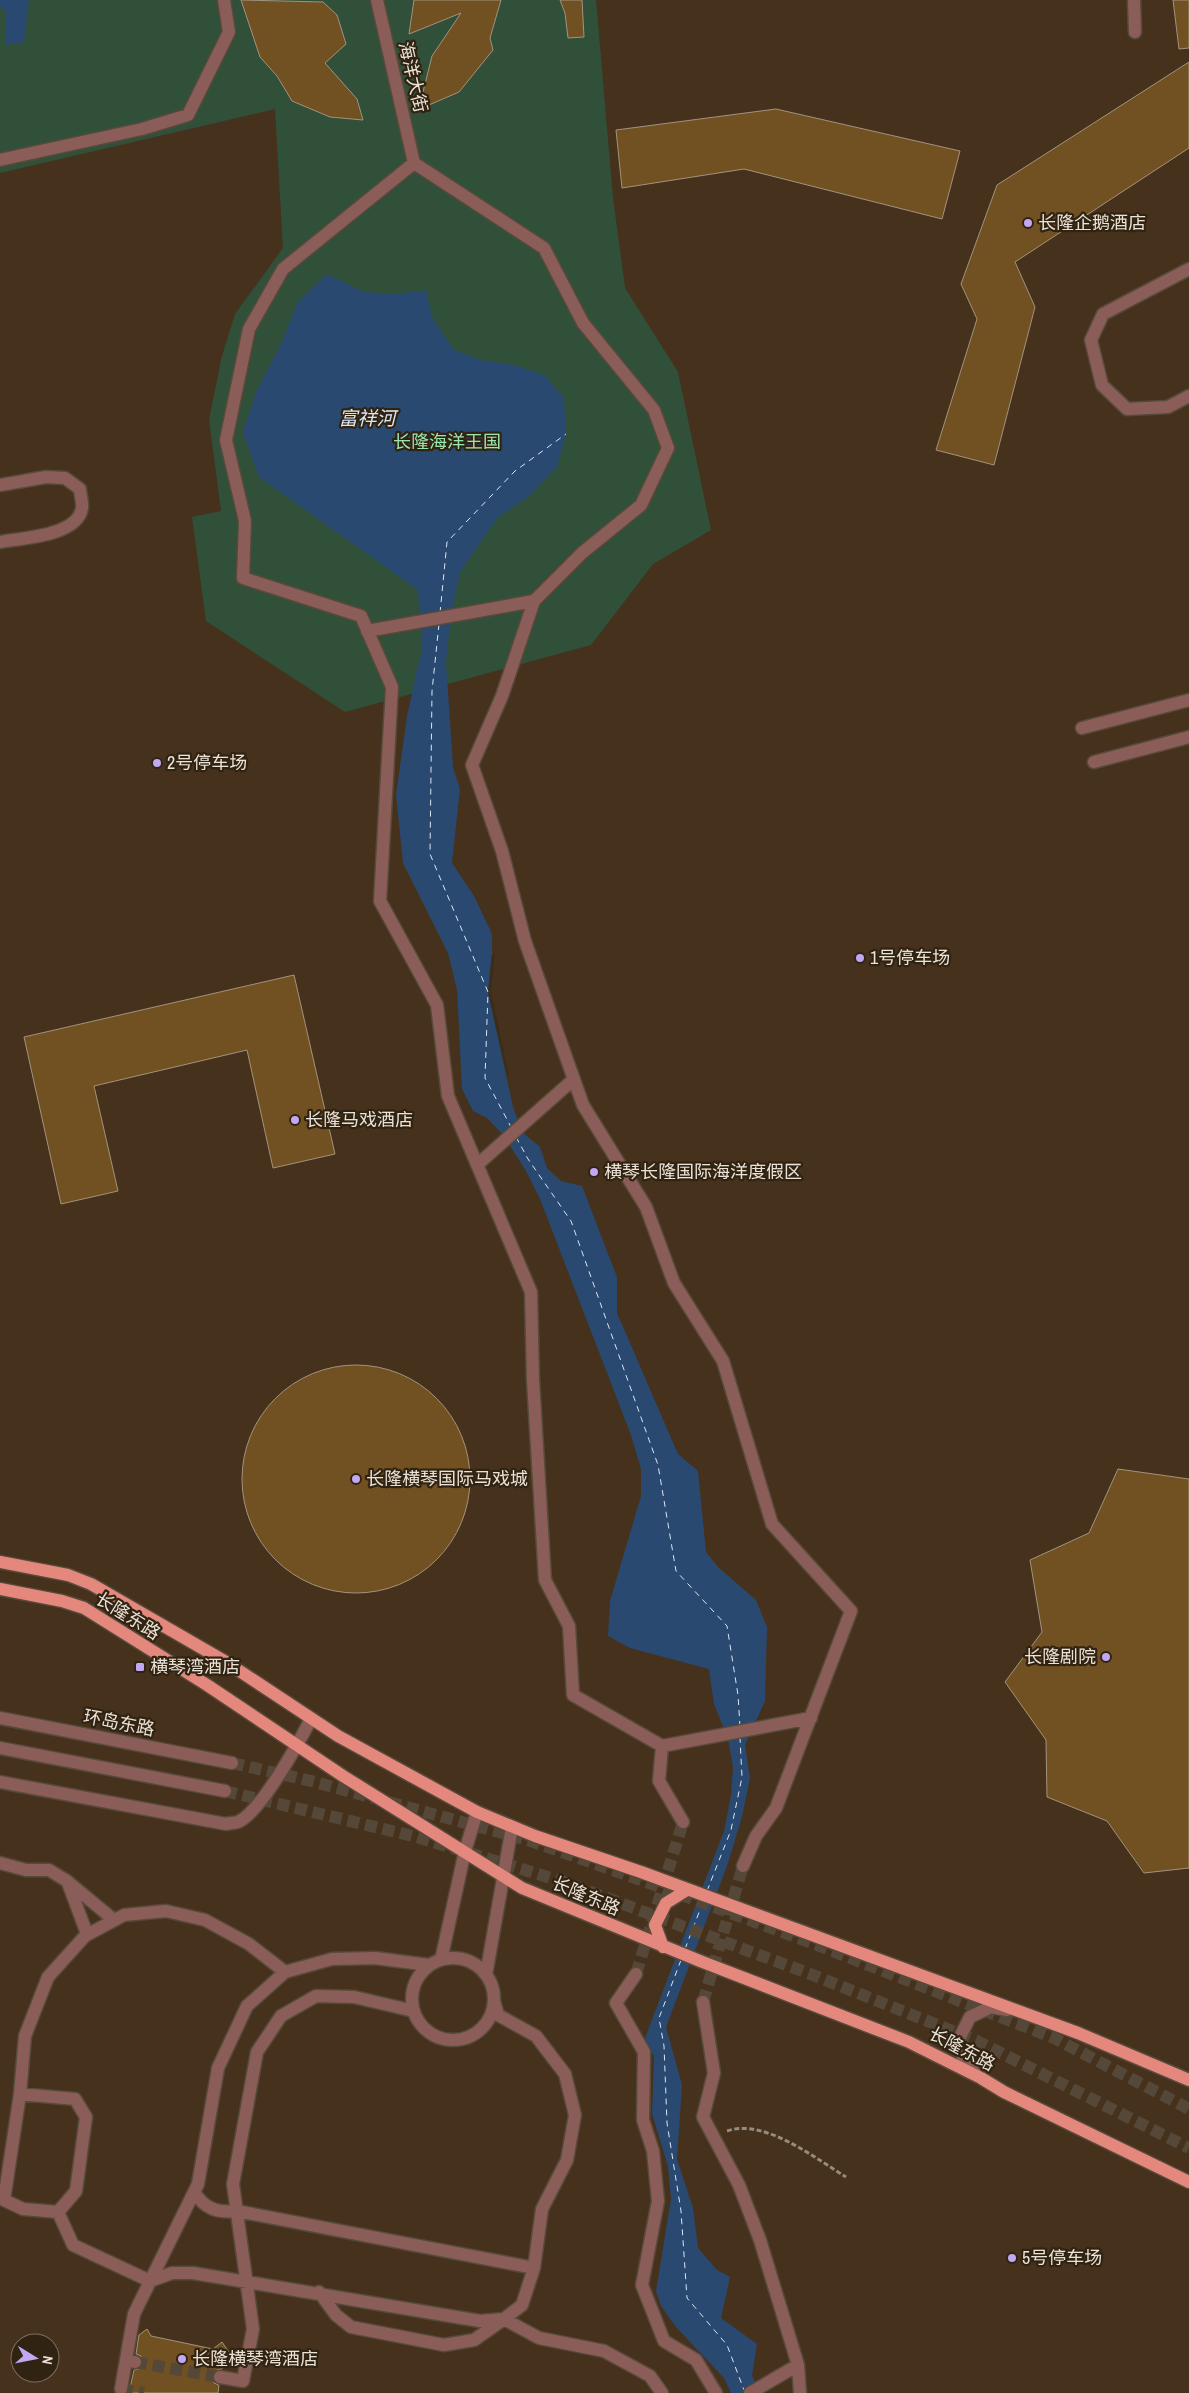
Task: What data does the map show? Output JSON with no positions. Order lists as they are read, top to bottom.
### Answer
{
  "streets": {
    "main road": ["长隆东路"],
    "street": ["海洋大街", "环岛东路"]
  },
  "water": ["富祥河"],
  "parks": ["长隆海洋王国"],
  "places": {
    "other": [
      "长隆企鹅酒店",
      "2号停车场",
      "1号停车场",
      "长隆马戏酒店",
      "横琴长隆国际海洋度假区",
      "长隆横琴国际马戏城",
      "长隆剧院",
      "5号停车场",
      "长隆横琴湾酒店"
    ],
    "transit": ["横琴湾酒店"]
  },
  "north": "right"
}
